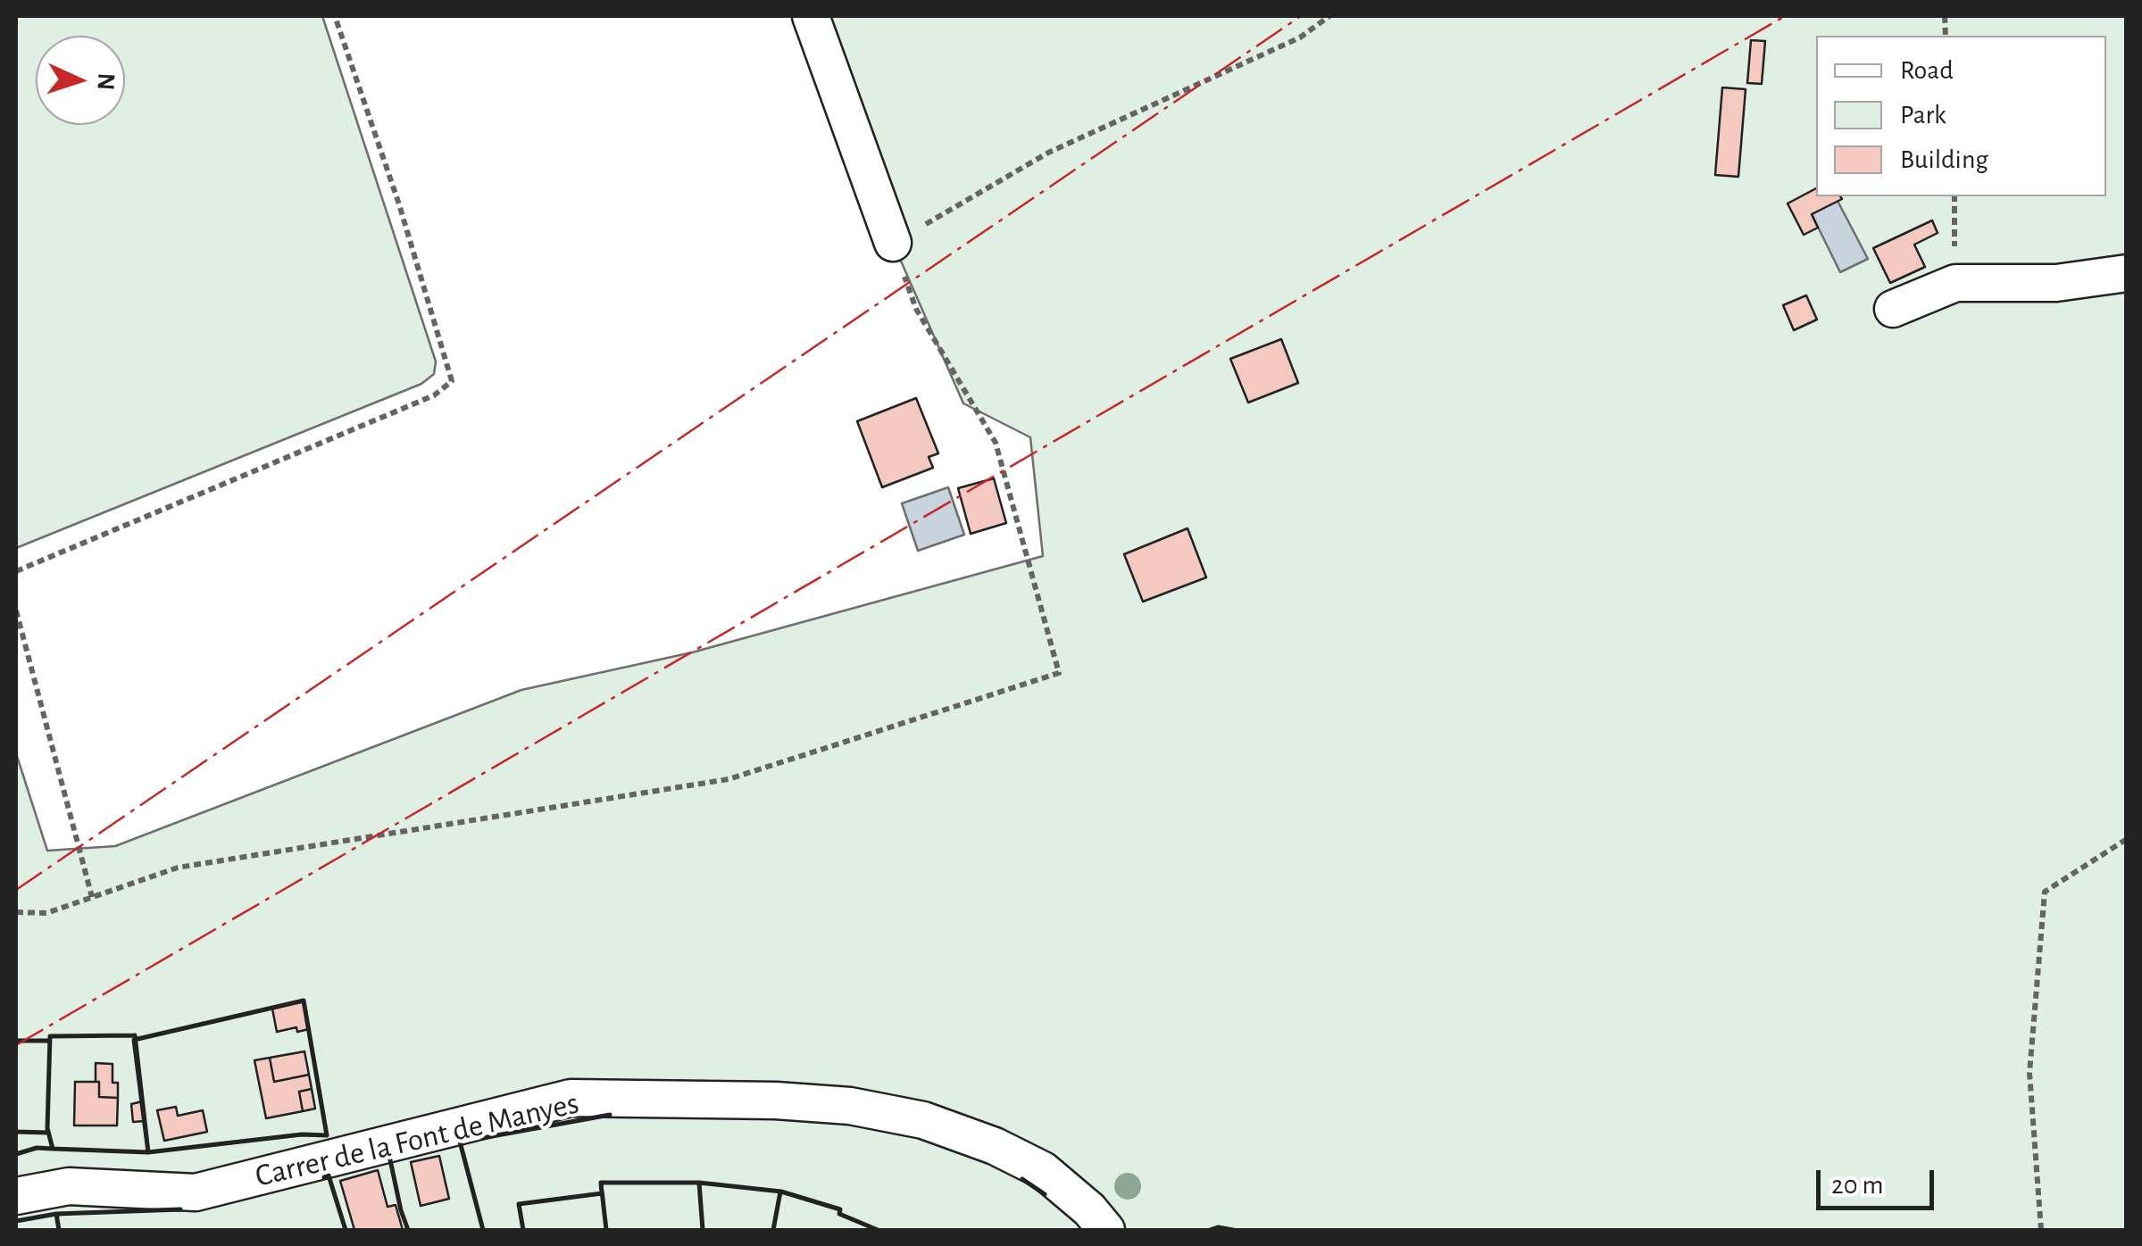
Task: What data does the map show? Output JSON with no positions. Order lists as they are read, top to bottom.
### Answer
{
  "streets": {
    "street": ["Carrer de la Font de Manyes"]
  },
  "legend": ["Road", "Park", "Building"],
  "scale_bar": "20 m",
  "north": "right"
}
